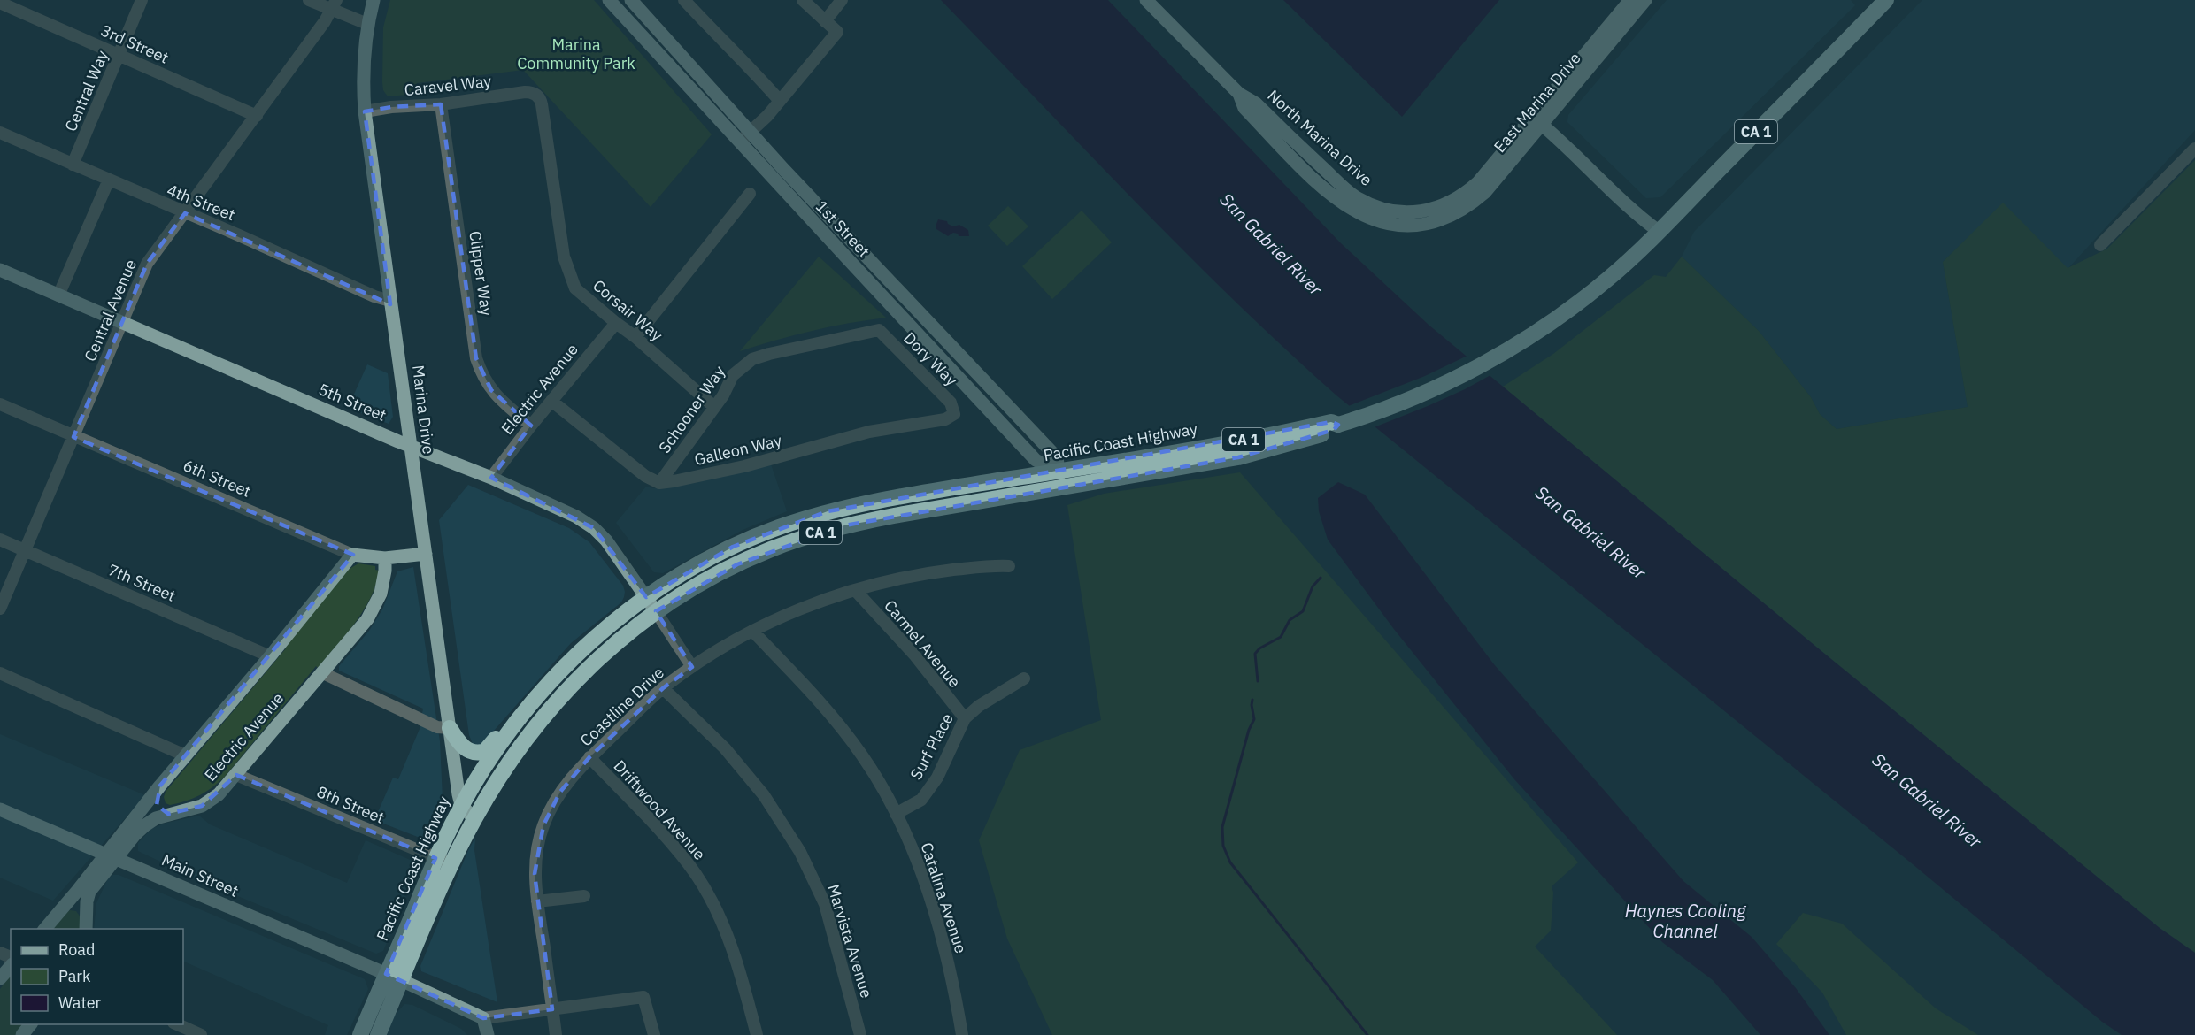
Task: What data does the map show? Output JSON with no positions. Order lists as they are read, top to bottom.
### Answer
{
  "streets": {
    "highway": ["CA 1", "Pacific Coast Highway"],
    "main road": [
      "East Marina Drive",
      "North Marina Drive",
      "1st Street",
      "Electric Avenue",
      "5th Street",
      "Marina Drive",
      "6th Street",
      "Main Street"
    ],
    "street": [
      "3rd Street",
      "Caravel Way",
      "Central Way",
      "4th Street",
      "Clipper Way",
      "Central Avenue",
      "Corsair Way",
      "Dory Way",
      "Schooner Way",
      "Galleon Way",
      "7th Street",
      "Carmel Avenue",
      "Coastline Drive",
      "Surf Place",
      "8th Street",
      "Driftwood Avenue",
      "Catalina Avenue",
      "Marvista Avenue"
    ]
  },
  "crossings": [
    ["3rd Street", "Central Way"],
    ["3rd Street", "Central Avenue"],
    ["Caravel Way", "Clipper Way"],
    ["Caravel Way", "Corsair Way"],
    ["Caravel Way", "Marina Drive"],
    ["Central Way", "4th Street"],
    ["East Marina Drive", "North Marina Drive"],
    ["CA 1", "Pacific Coast Highway"],
    ["4th Street", "Central Avenue"],
    ["4th Street", "Marina Drive"],
    ["1st Street", "Pacific Coast Highway"],
    ["Clipper Way", "Electric Avenue"],
    ["Central Avenue", "5th Street"],
    ["Central Avenue", "6th Street"],
    ["Central Avenue", "7th Street"],
    ["Corsair Way", "Electric Avenue"],
    ["Corsair Way", "Schooner Way"],
    ["Dory Way", "Schooner Way"],
    ["Dory Way", "Galleon Way"],
    ["Electric Avenue", "5th Street"],
    ["Electric Avenue", "6th Street"],
    ["Electric Avenue", "7th Street"],
    ["Electric Avenue", "8th Street"],
    ["Electric Avenue", "Main Street"],
    ["5th Street", "Marina Drive"],
    ["5th Street", "Pacific Coast Highway"],
    ["Marina Drive", "Pacific Coast Highway"],
    ["Marina Drive", "6th Street"],
    ["Schooner Way", "Galleon Way"],
    ["Pacific Coast Highway", "8th Street"],
    ["Pacific Coast Highway", "Main Street"],
    ["Carmel Avenue", "Coastline Drive"],
    ["Carmel Avenue", "Surf Place"],
    ["Coastline Drive", "Driftwood Avenue"],
    ["Coastline Drive", "Catalina Avenue"],
    ["Coastline Drive", "Marvista Avenue"],
    ["Surf Place", "Catalina Avenue"]
  ],
  "water": ["San Gabriel River", "Haynes Cooling Channel"],
  "parks": ["Marina Community Park"],
  "legend": ["Road", "Park", "Water"]
}
